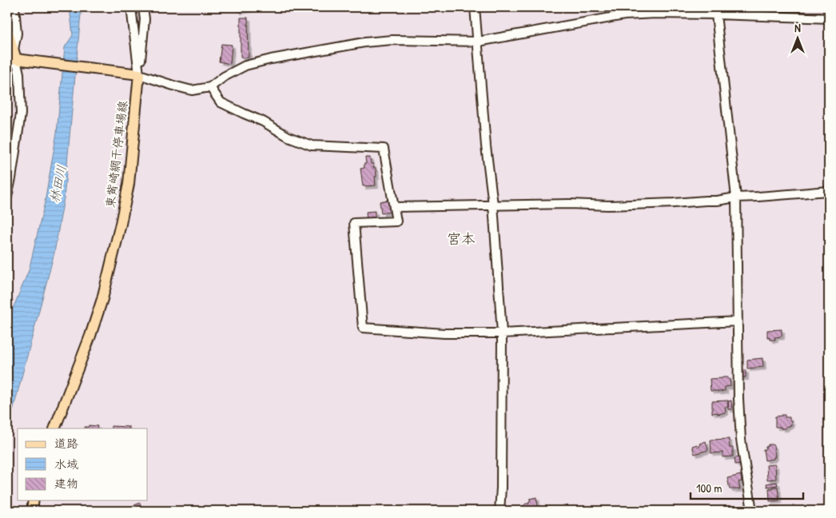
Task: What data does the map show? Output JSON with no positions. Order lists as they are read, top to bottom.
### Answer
{
  "streets": {
    "main road": ["東觜崎網干停車場線"]
  },
  "districts": ["宮本"],
  "water": ["林田川"],
  "legend": ["道路", "水域", "建物"],
  "scale_bar": "100 m",
  "north": "top"
}
